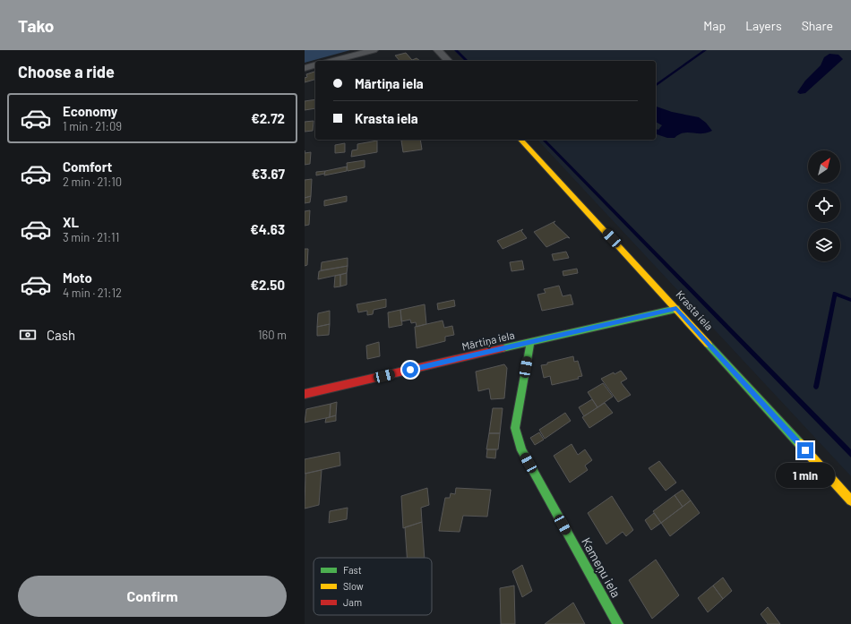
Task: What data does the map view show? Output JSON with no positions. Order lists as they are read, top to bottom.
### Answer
{
  "streets": {
    "street": ["Krasta iela", "Mārtiņa iela", "Kameņu iela"]
  },
  "crossings": [
    ["Krasta iela", "Mārtiņa iela"],
    ["Mārtiņa iela", "Kameņu iela"]
  ],
  "legend": ["Fast", "Slow", "Jam"],
  "north": "top right",
  "page": {
    "header": "Tako",
    "nav": ["Map", "Layers", "Share"],
    "heading": "Choose a ride",
    "banner": ["Mārtiņa iela", "Krasta iela"],
    "list": [
      {
        "name": "Economy",
        "note": "1 min · 21:09",
        "value": "€2.72"
      },
      {
        "name": "Comfort",
        "note": "2 min · 21:10",
        "value": "€3.67"
      },
      {
        "name": "XL",
        "note": "3 min · 21:11",
        "value": "€4.63"
      },
      {
        "name": "Moto",
        "note": "4 min · 21:12",
        "value": "€2.50"
      }
    ],
    "pay": ["Cash", "160 m"],
    "bubble": "1 min",
    "buttons": "Confirm"
  }
}
